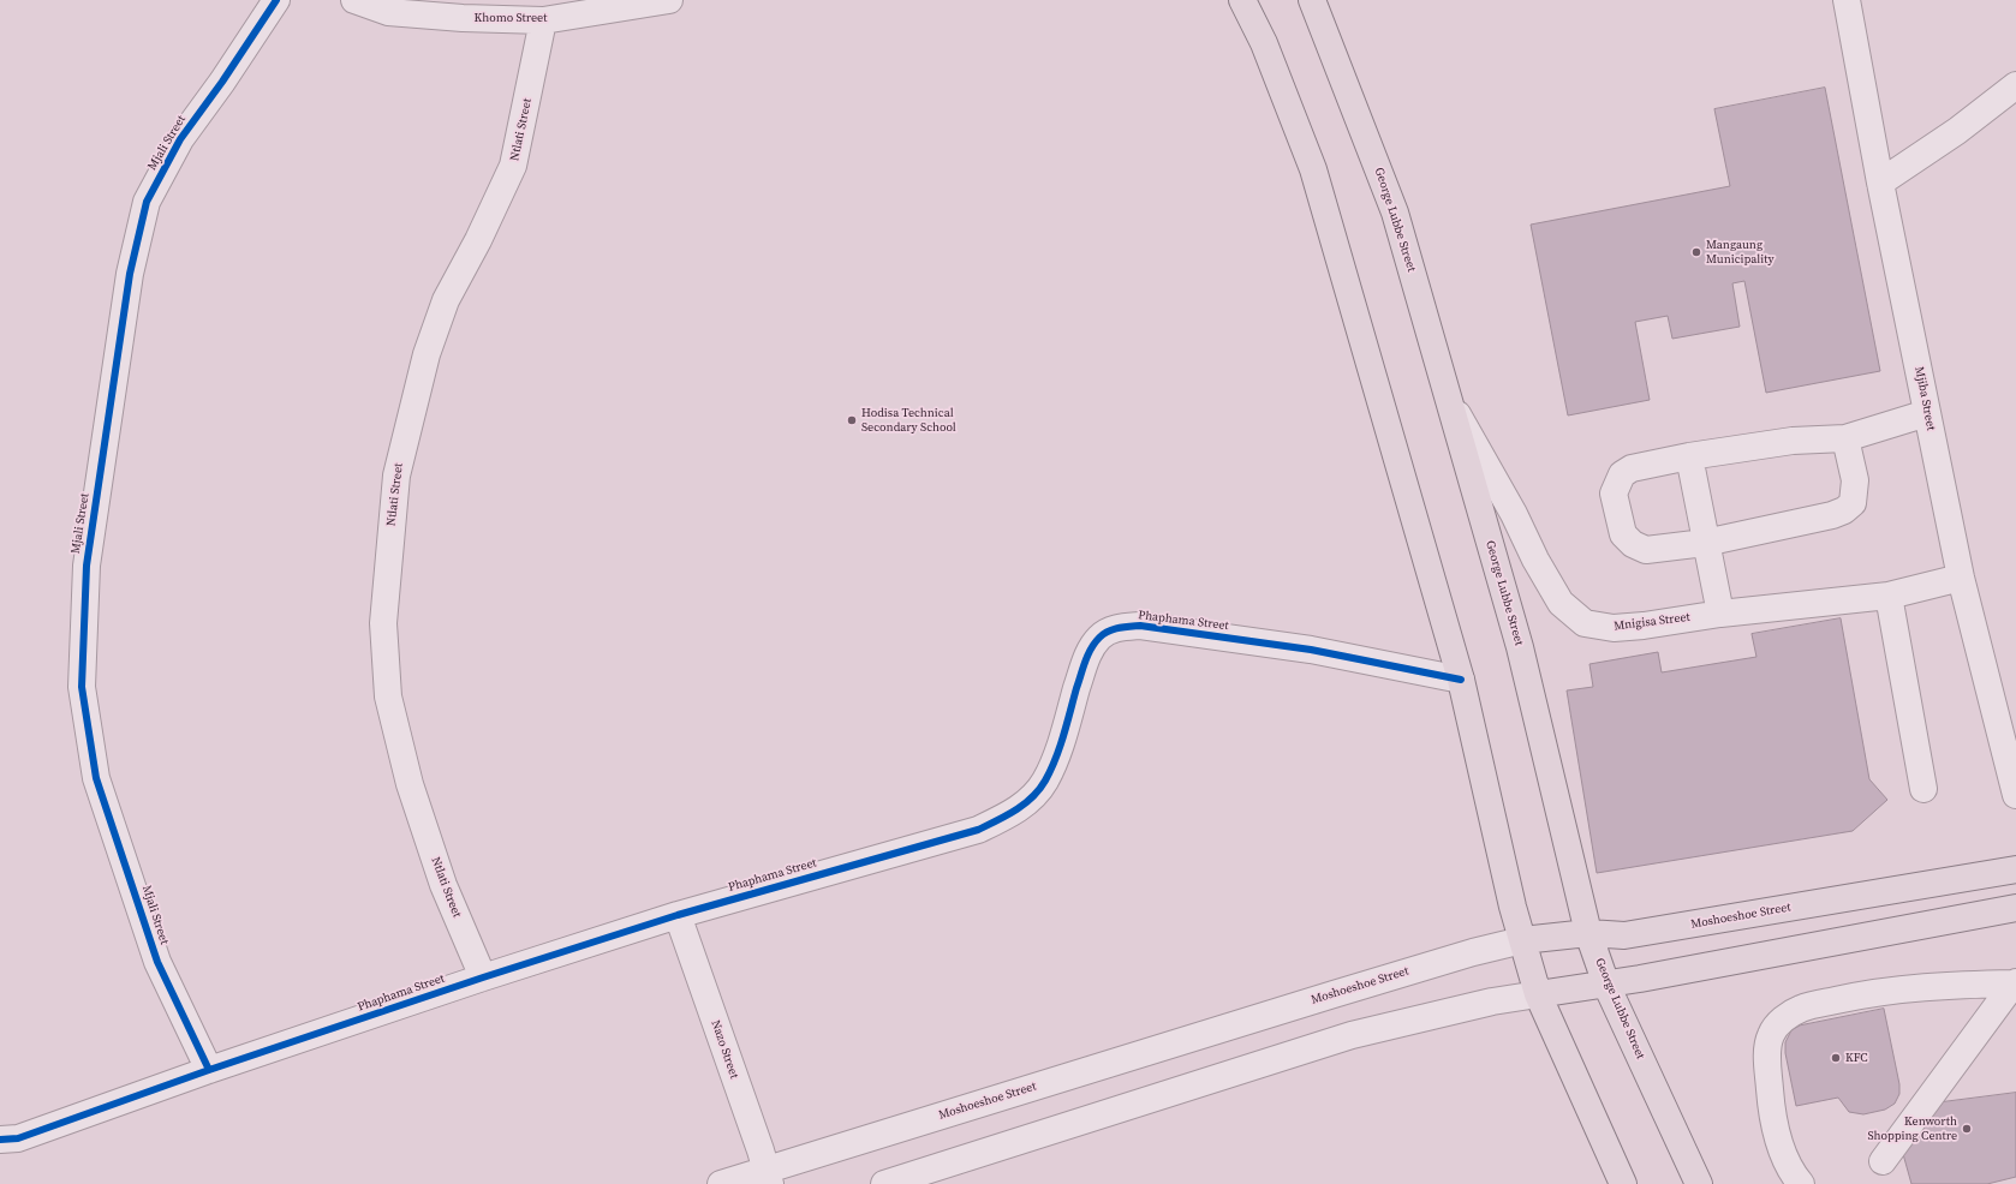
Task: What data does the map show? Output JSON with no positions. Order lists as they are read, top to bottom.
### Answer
{
  "streets": {
    "main road": ["George Lubbe Street", "Moshoeshoe Street"],
    "street": [
      "Khomo Street",
      "Ntlati Street",
      "Mjali Street",
      "Mjiba Street",
      "Phaphama Street",
      "Mnigisa Street",
      "Nazo Street"
    ]
  },
  "crossings": [
    ["Khomo Street", "Ntlati Street"],
    ["Ntlati Street", "Phaphama Street"],
    ["Mjali Street", "Phaphama Street"],
    ["George Lubbe Street", "Mnigisa Street"],
    ["George Lubbe Street", "Moshoeshoe Street"],
    ["Mjiba Street", "Mnigisa Street"],
    ["Phaphama Street", "Nazo Street"],
    ["Moshoeshoe Street", "Nazo Street"]
  ],
  "places": [
    "Mangaung Municipality",
    "Hodisa Technical Secondary School",
    "KFC",
    "Kenworth Shopping Centre"
  ]
}
